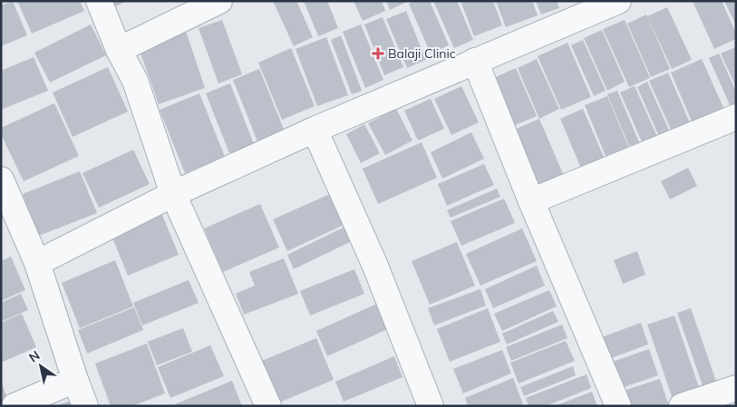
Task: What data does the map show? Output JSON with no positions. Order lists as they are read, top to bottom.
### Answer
{
  "places": {
    "health": ["Balaji Clinic"]
  },
  "north": "top left"
}
